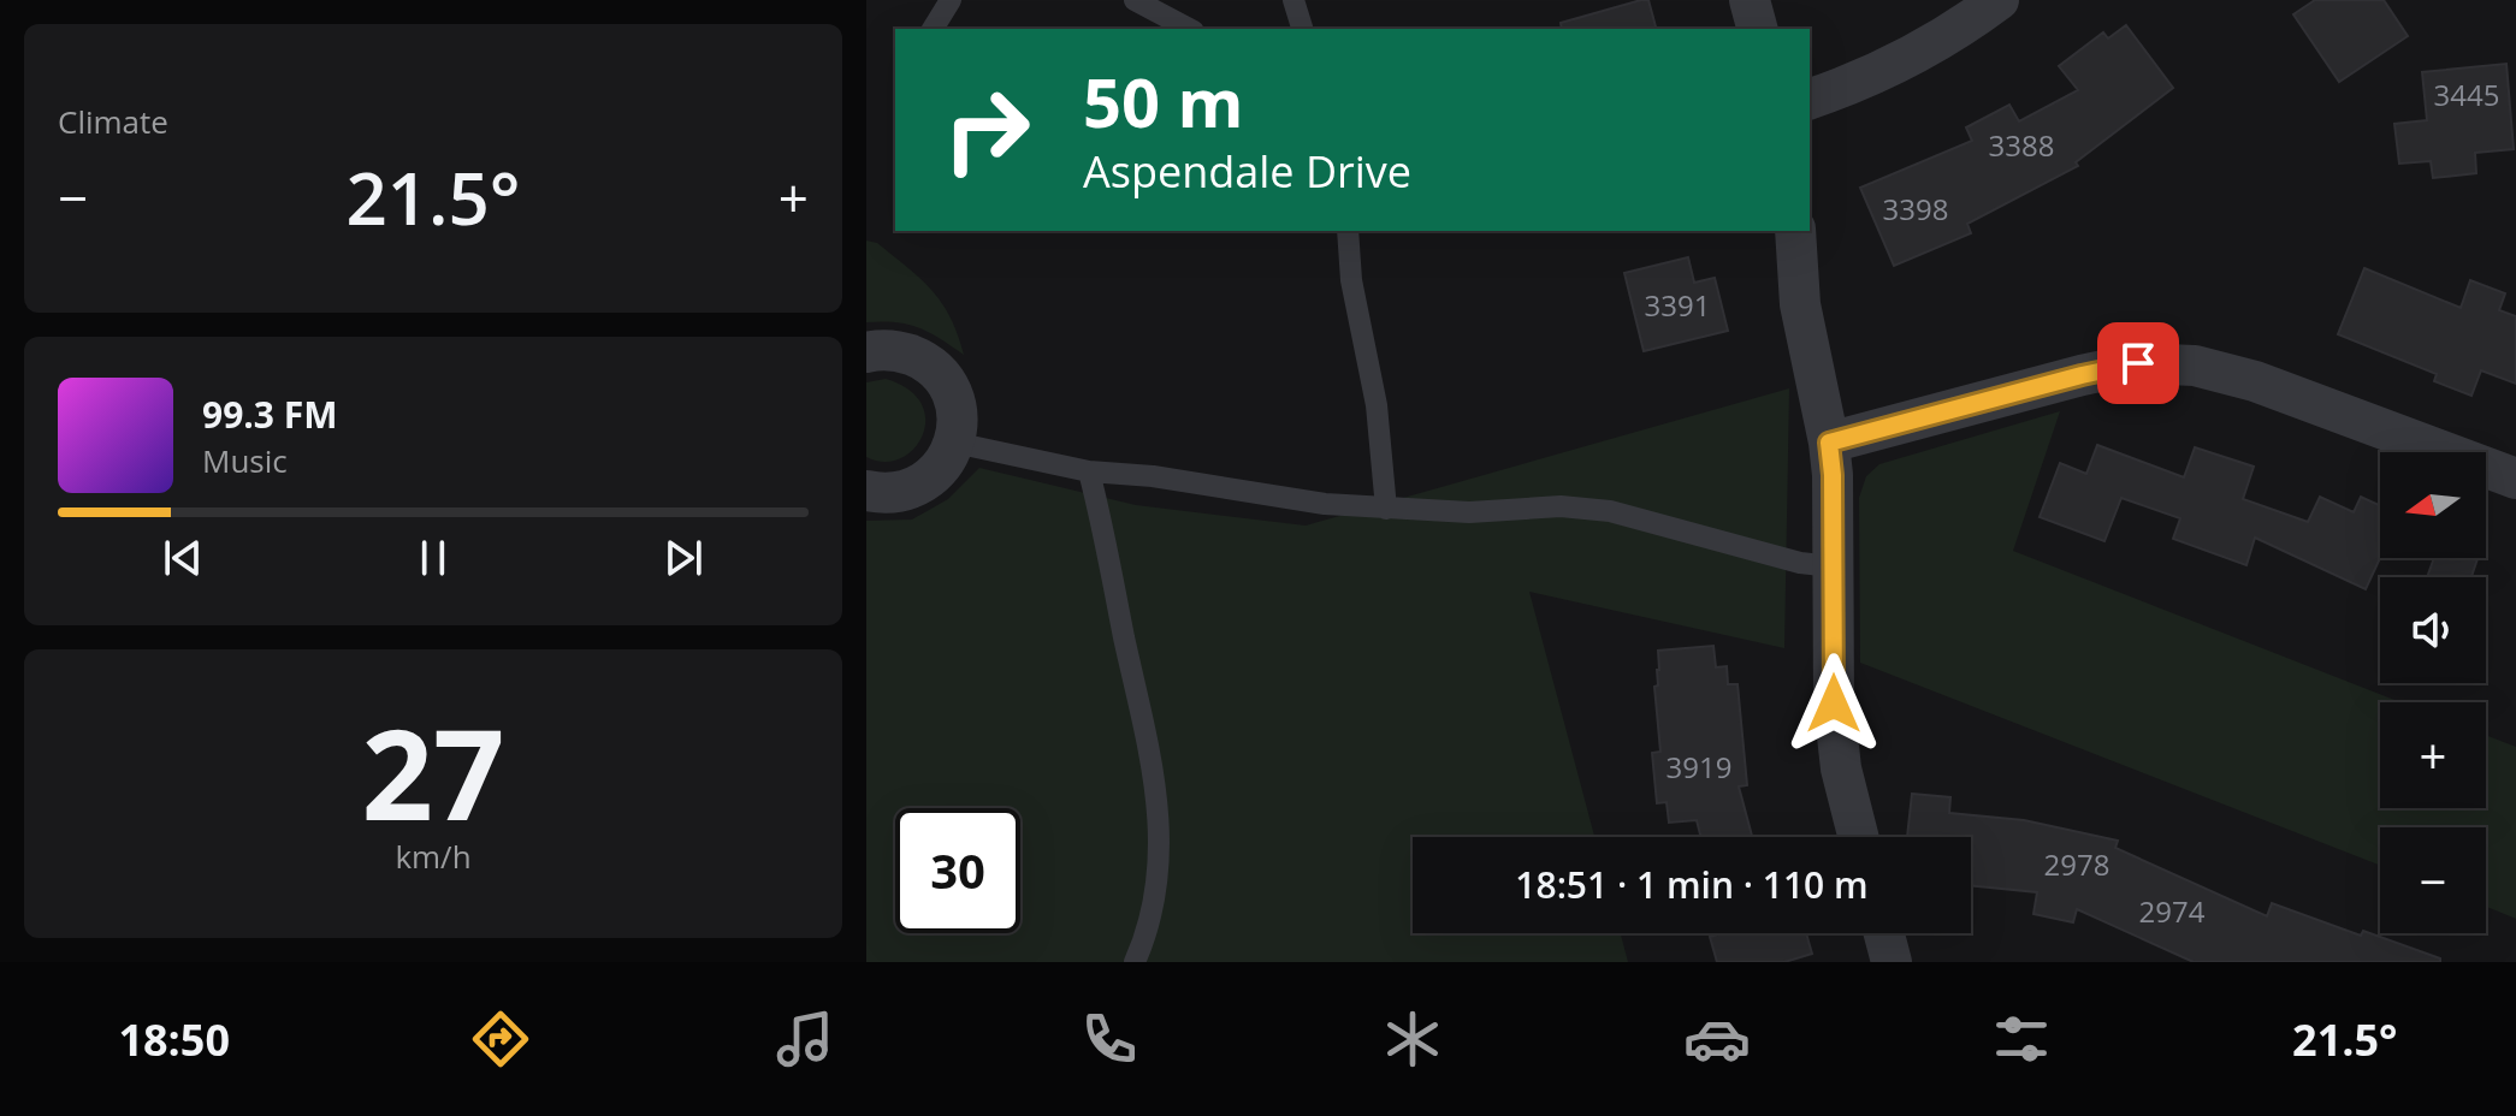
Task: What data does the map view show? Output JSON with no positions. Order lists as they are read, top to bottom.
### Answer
{
  "house_numbers": [
    "3445",
    "3388",
    "3398",
    "3391",
    "3919",
    "2978",
    "2974"
  ],
  "north": "left",
  "page": {
    "tile": [
      "Climate",
      ["27", "km/h"]
    ],
    "turn": ["50 m", "Aspendale Drive"],
    "heat": ["−", "21.5°", "+"],
    "song": ["99.3 FM", "Music"],
    "map_buttons": ["+", "−"],
    "limit": "30",
    "trip": "18:51 · 1 min · 110 m",
    "tabs": ["18:50", "21.5°"]
  }
}
